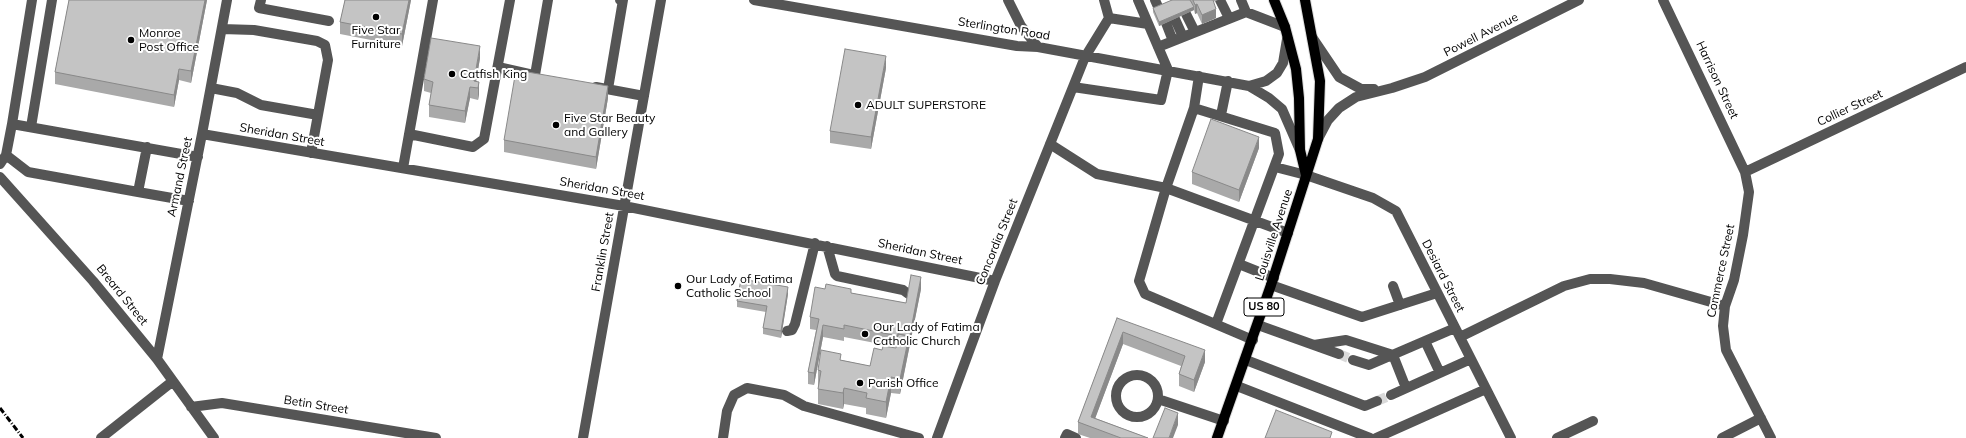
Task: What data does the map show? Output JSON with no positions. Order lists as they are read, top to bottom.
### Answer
{
  "streets": {
    "main road": ["Louisville Avenue", "US 80"],
    "street": [
      "Sterlington Road",
      "Powell Avenue",
      "Harrison Street",
      "Collier Street",
      "Sheridan Street",
      "Armand Street",
      "Concordia Street",
      "Franklin Street",
      "Commerce Street",
      "Desiard Street",
      "Breard Street",
      "Betin Street"
    ]
  },
  "crossings": [
    ["Sterlington Road", "Concordia Street"],
    ["Powell Avenue", "US 80"],
    ["Harrison Street", "Collier Street"],
    ["Harrison Street", "Commerce Street"],
    ["Collier Street", "Commerce Street"],
    ["Sheridan Street", "Armand Street"],
    ["Sheridan Street", "Concordia Street"],
    ["Sheridan Street", "Franklin Street"],
    ["Armand Street", "Breard Street"],
    ["Louisville Avenue", "Desiard Street"],
    ["Louisville Avenue", "US 80"],
    ["Desiard Street", "US 80"],
    ["Breard Street", "Betin Street"]
  ],
  "places": [
    "Five Star Furniture",
    "Monroe Post Office",
    "Catfish King",
    "ADULT SUPERSTORE",
    "Five Star Beauty and Gallery",
    "Our Lady of Fatima Catholic School",
    "Our Lady of Fatima Catholic Church",
    "Parish Office"
  ]
}
